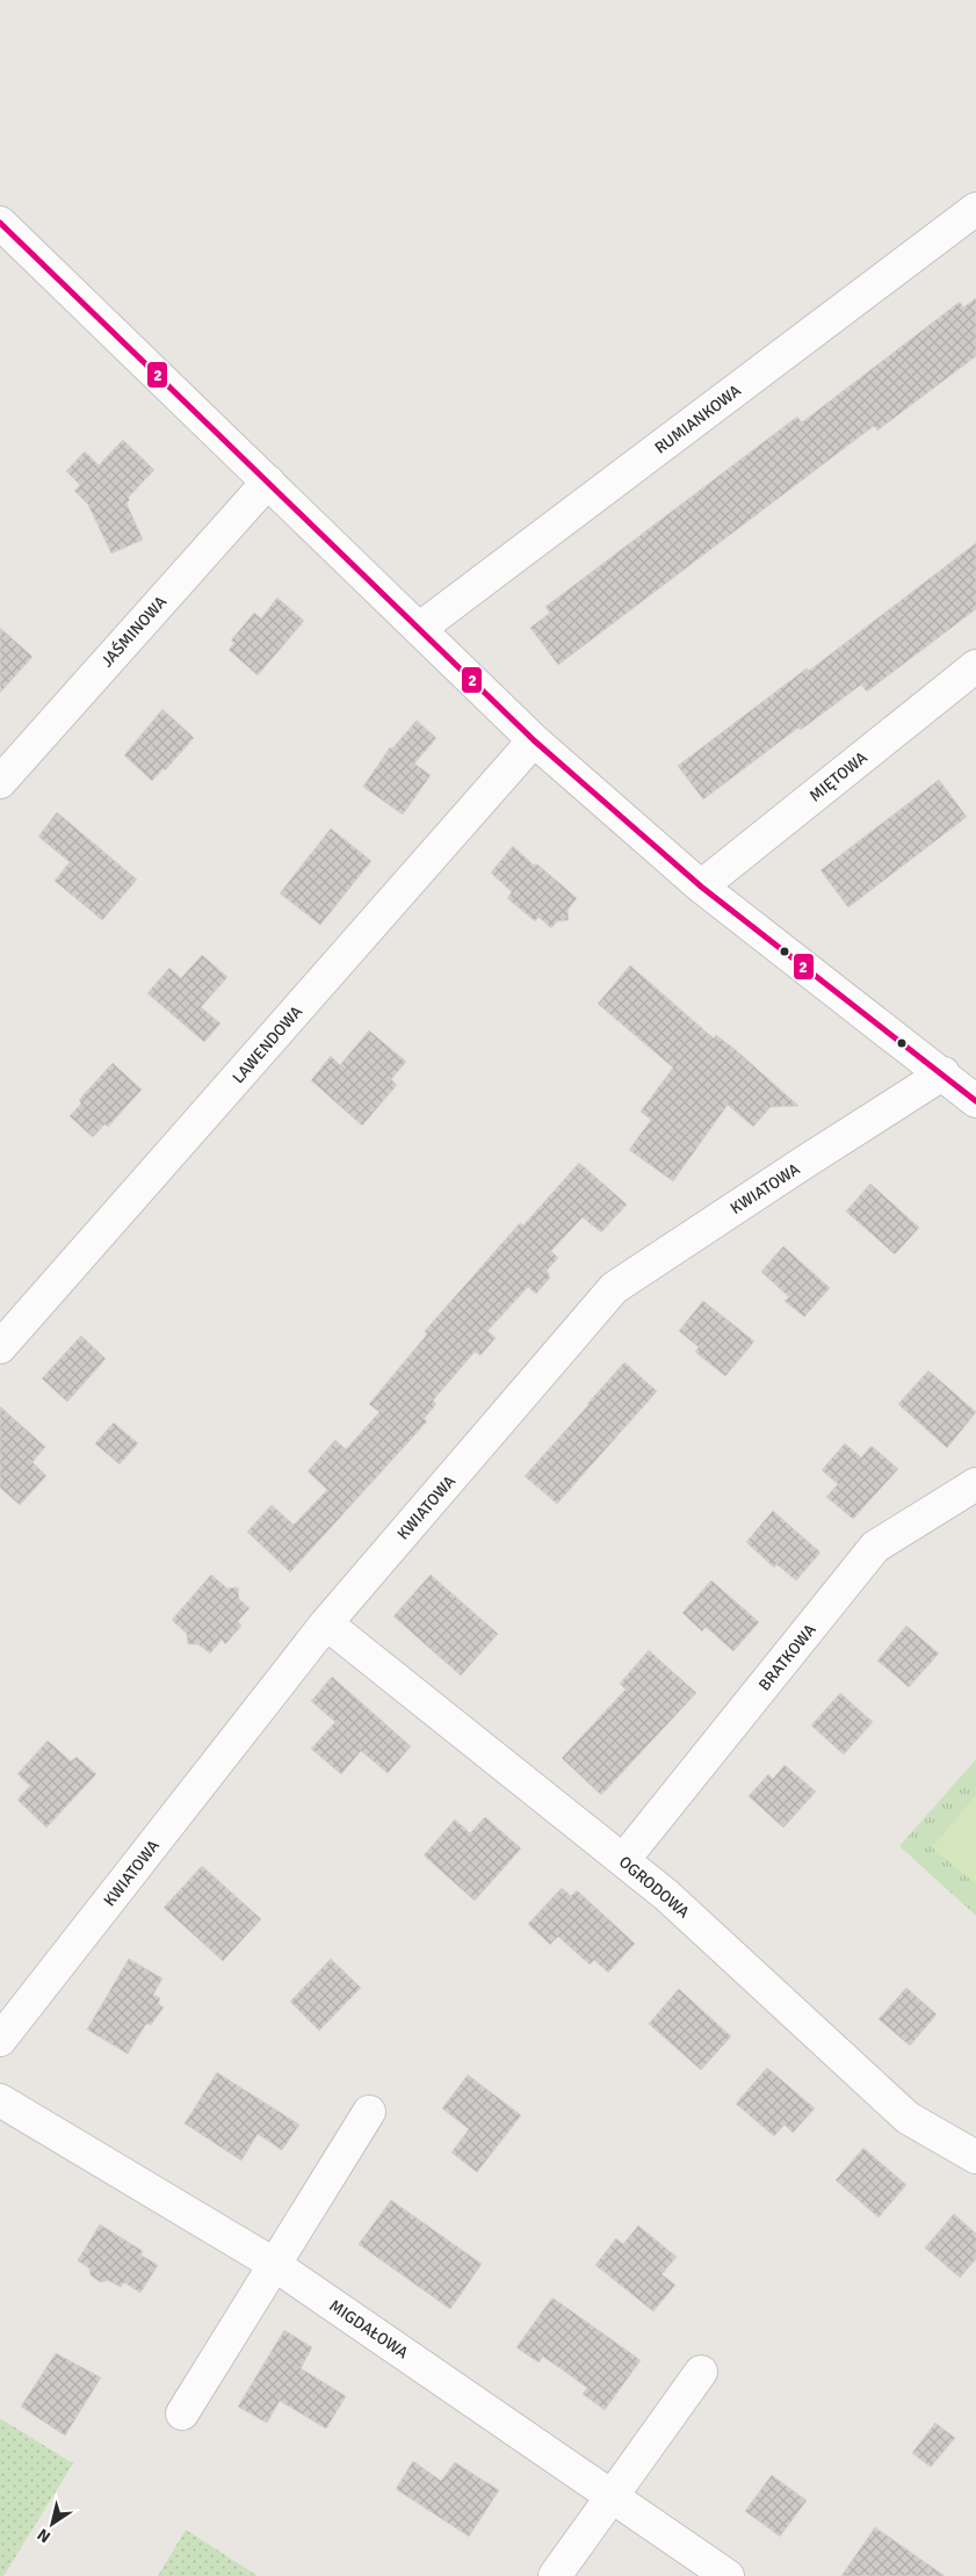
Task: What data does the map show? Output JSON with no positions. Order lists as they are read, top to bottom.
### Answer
{
  "streets": {
    "street": [
      "RUMIANKOWA",
      "JAŚMINOWA",
      "MIĘTOWA",
      "LAWENDOWA",
      "KWIATOWA",
      "BRATKOWA",
      "OGRODOWA",
      "MIGDAŁOWA"
    ]
  },
  "crossings": [
    ["KWIATOWA", "OGRODOWA"],
    ["BRATKOWA", "OGRODOWA"]
  ],
  "lines": ["transit line 2"],
  "north": "bottom left"
}
